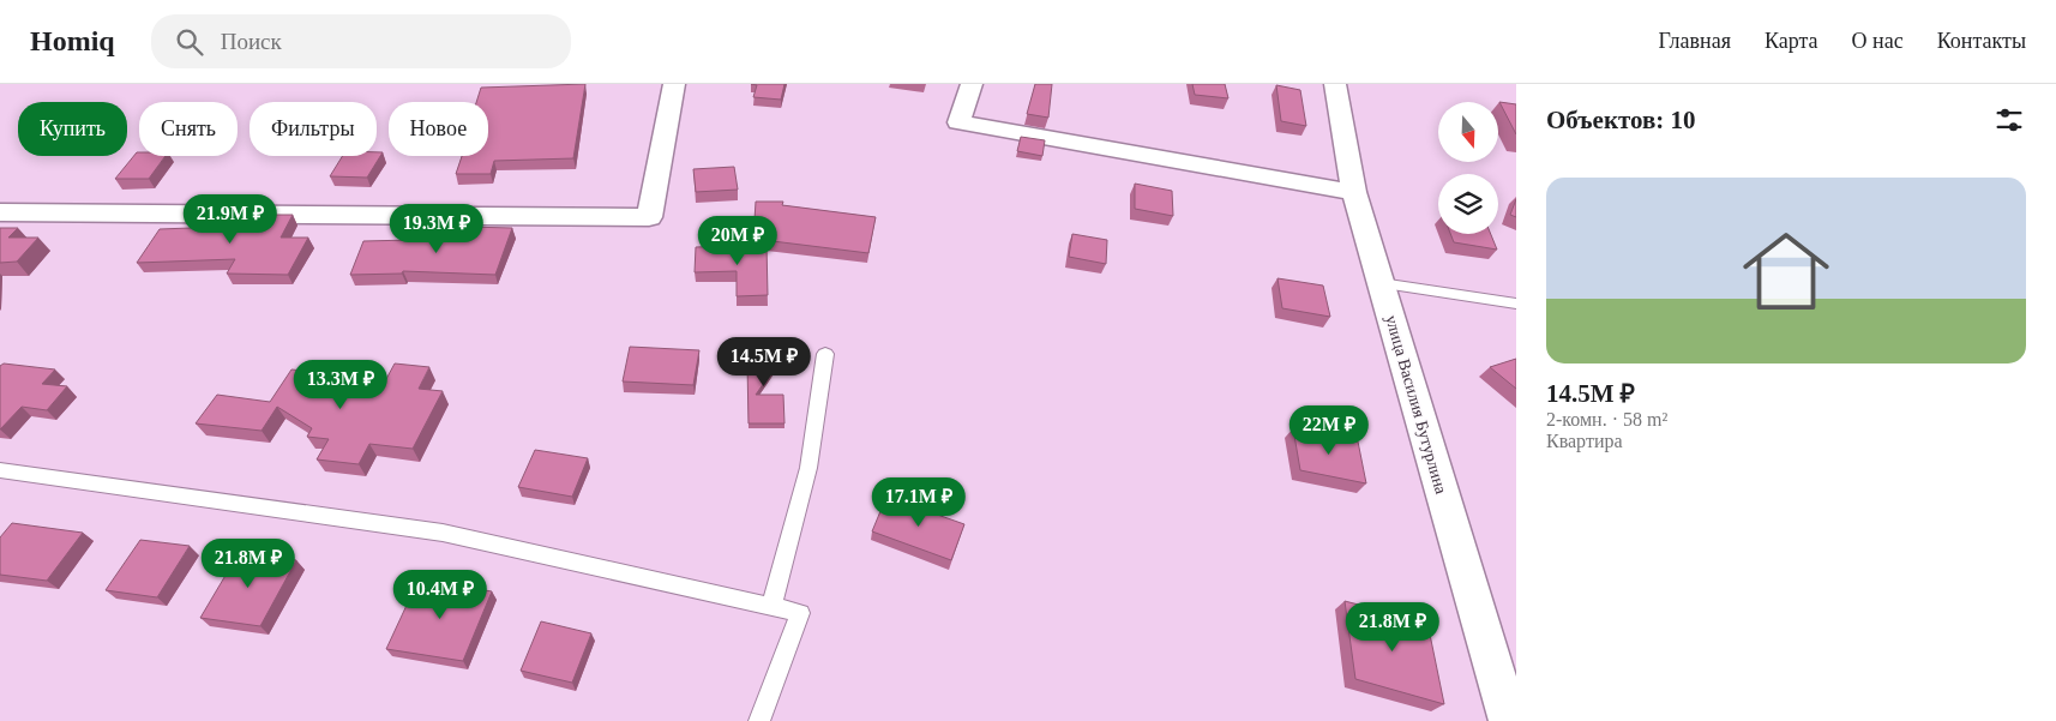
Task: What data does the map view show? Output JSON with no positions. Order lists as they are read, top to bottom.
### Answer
{
  "streets": {
    "street": ["улица Василия Бутурлина"]
  },
  "north": "bottom",
  "page": {
    "header": "Homiq",
    "search": "Поиск",
    "nav": [
      "Главная",
      "Карта",
      "О нас",
      "Контакты"
    ],
    "heading": "Объектов: 10",
    "chip": [
      "Купить",
      "Снять",
      "Фильтры",
      "Новое"
    ],
    "list": [
      {
        "name": "14.5M ₽",
        "note": "2-комн. · 58 m² · Квартира"
      }
    ],
    "price": [
      "21.9M ₽",
      "19.3M ₽",
      "20M ₽",
      "14.5M ₽",
      "13.3M ₽",
      "22M ₽",
      "17.1M ₽",
      "21.8M ₽",
      "10.4M ₽",
      "21.8M ₽"
    ]
  }
}
